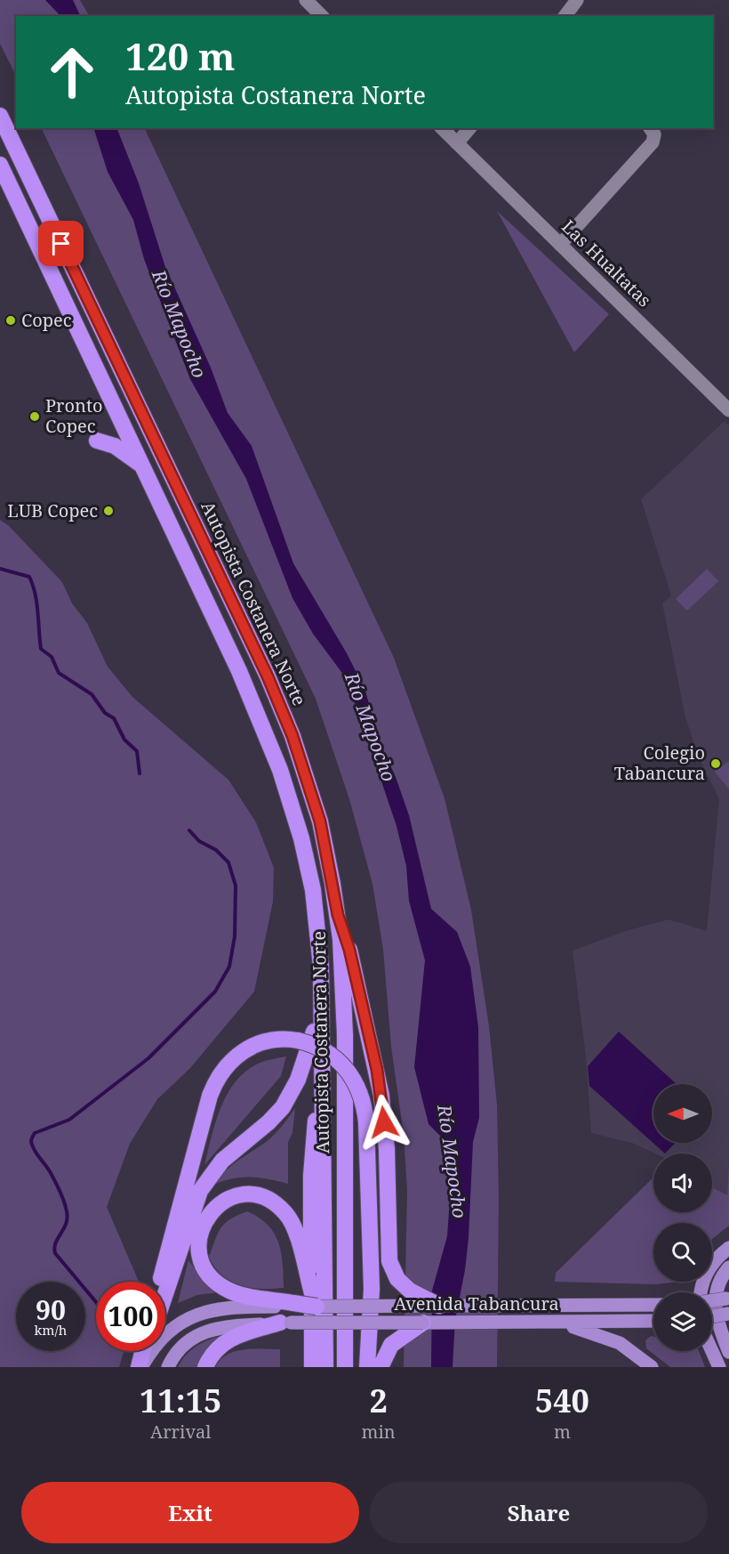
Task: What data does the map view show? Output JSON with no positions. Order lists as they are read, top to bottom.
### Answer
{
  "streets": {
    "highway": ["Autopista Costanera Norte"],
    "main road": ["Avenida Tabancura"],
    "street": ["Las Hualtatas"]
  },
  "water": ["Río Mapocho"],
  "places": [
    "Copec",
    "Pronto Copec",
    "LUB Copec",
    "Colegio Tabancura"
  ],
  "north": "left",
  "page": {
    "turn": ["120 m", "Autopista Costanera Norte"],
    "speed": "90 km/h",
    "limit": "100",
    "eta": [
      "11:15",
      "Arrival",
      "2",
      "min",
      "540",
      "m"
    ],
    "buttons": ["Exit", "Share"]
  }
}
